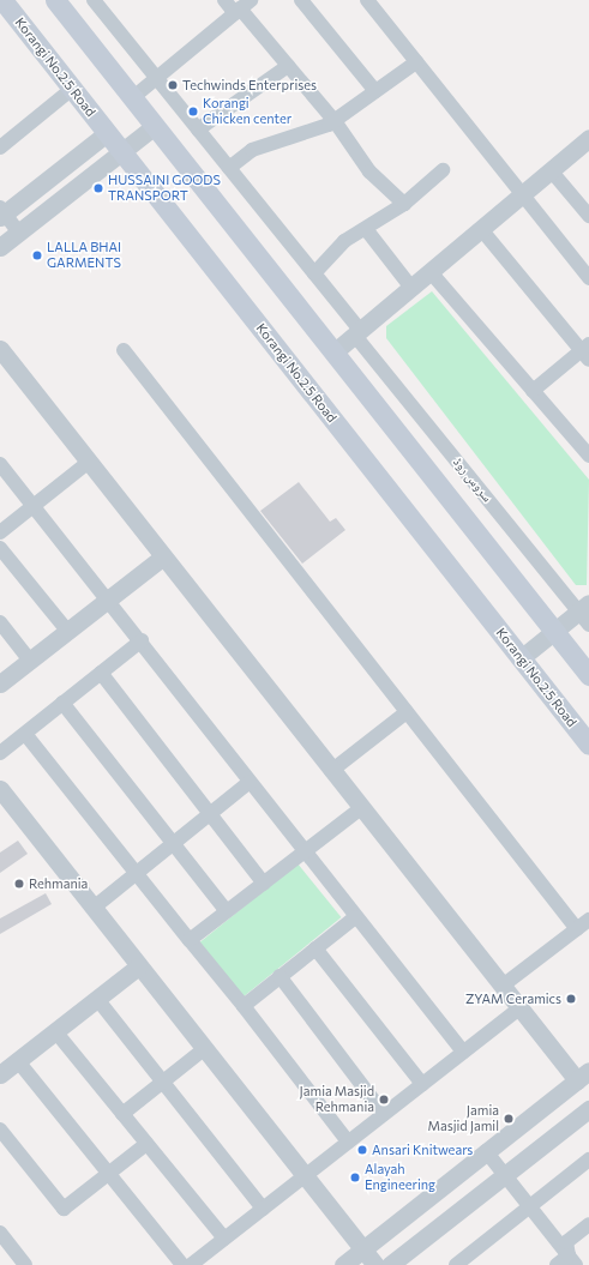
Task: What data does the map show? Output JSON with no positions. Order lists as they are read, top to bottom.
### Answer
{
  "streets": {
    "main road": ["Korangi No.2.5 Road"],
    "street": ["سروس روڈ"]
  },
  "places": [
    "Techwinds Enterprises",
    "Korangi Chicken center",
    "HUSSAINI GOODS TRANSPORT",
    "LALLA BHAI GARMENTS",
    "Rehmania",
    "ZYAM Ceramics",
    "Jamia Masjid Rehmania",
    "Jamia Masjid Jamil",
    "Ansari Knitwears",
    "Alayah Engineering"
  ]
}
